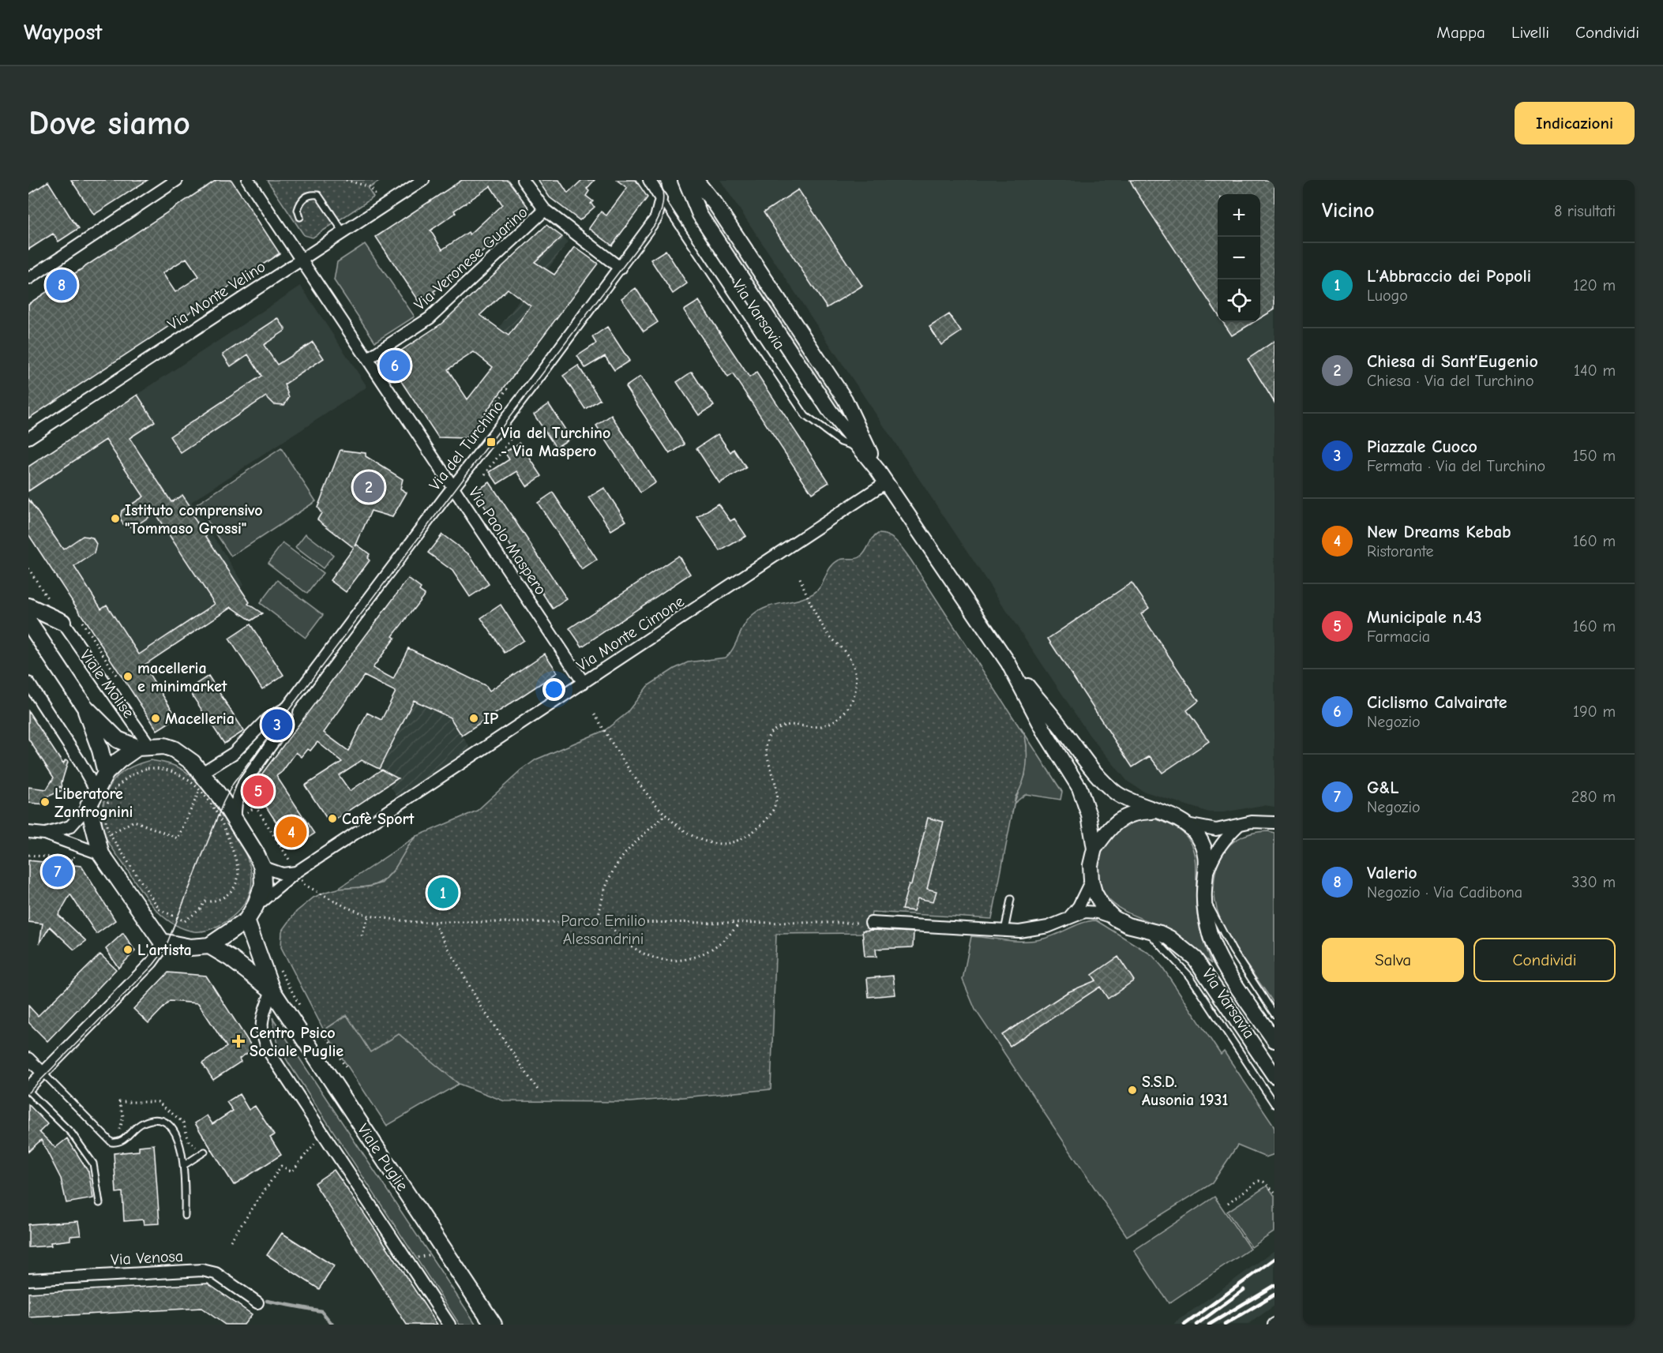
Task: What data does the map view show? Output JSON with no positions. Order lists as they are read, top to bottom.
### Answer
{
  "streets": {
    "main road": ["Viale Molise", "Viale Puglie"],
    "street": [
      "Via Veronese Guarino",
      "Via Monte Velino",
      "Via Varsavia",
      "Via del Turchino",
      "Via Paolo Maspero",
      "Via Monte Cimone",
      "Via Venosa"
    ]
  },
  "crossings": [
    ["Via Veronese Guarino", "Via Paolo Maspero"],
    ["Via Monte Velino", "Via Paolo Maspero"],
    ["Via Varsavia", "Via del Turchino"],
    ["Via Varsavia", "Via Monte Cimone"],
    ["Via del Turchino", "Via Paolo Maspero"],
    ["Via Paolo Maspero", "Via Monte Cimone"]
  ],
  "parks": ["Parco Emilio Alessandrini"],
  "places": {
    "transit": ["Via del Turchino - Via Maspero"],
    "other": [
      "Istituto comprensivo \"Tommaso Grossi\"",
      "macelleria e minimarket",
      "Macelleria",
      "IP",
      "Liberatore Zanfrognini",
      "Cafè Sport",
      "L'artista",
      "S.S.D. Ausonia 1931"
    ],
    "health": ["Centro Psico Sociale Puglie"]
  },
  "page": {
    "header": "Waypost",
    "nav": ["Mappa", "Livelli", "Condividi"],
    "buttons": [
      "Indicazioni",
      ["Salva", "Condividi"]
    ],
    "title": "Dove siamo",
    "heading": ["Vicino", "8 risultati"],
    "map_buttons": ["+", "−"],
    "list": [
      {
        "mark": "1",
        "name": "L’Abbraccio dei Popoli",
        "note": "Luogo",
        "value": "120 m"
      },
      {
        "mark": "2",
        "name": "Chiesa di Sant’Eugenio",
        "note": "Chiesa · Via del Turchino",
        "value": "140 m"
      },
      {
        "mark": "3",
        "name": "Piazzale Cuoco",
        "note": "Fermata · Via del Turchino",
        "value": "150 m"
      },
      {
        "mark": "4",
        "name": "New Dreams Kebab",
        "note": "Ristorante",
        "value": "160 m"
      },
      {
        "mark": "5",
        "name": "Municipale n.43",
        "note": "Farmacia",
        "value": "160 m"
      },
      {
        "mark": "6",
        "name": "Ciclismo Calvairate",
        "note": "Negozio",
        "value": "190 m"
      },
      {
        "mark": "7",
        "name": "G&L",
        "note": "Negozio",
        "value": "280 m"
      },
      {
        "mark": "8",
        "name": "Valerio",
        "note": "Negozio · Via Cadibona",
        "value": "330 m"
      }
    ],
    "pins": [
      "8",
      "6",
      "2",
      "3",
      "5",
      "4",
      "7",
      "1"
    ]
  }
}
